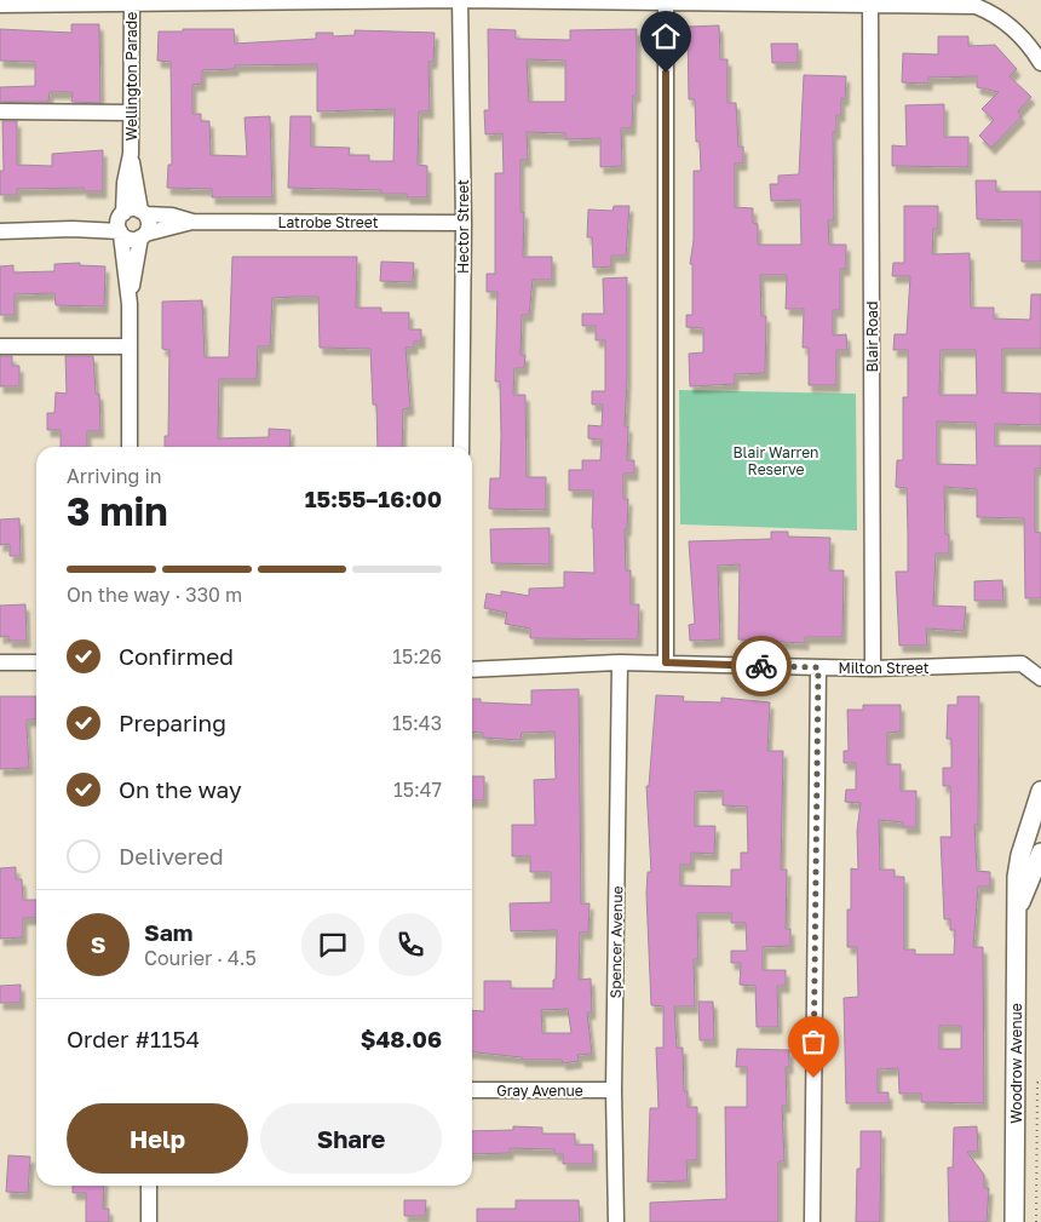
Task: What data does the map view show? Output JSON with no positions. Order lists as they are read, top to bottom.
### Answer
{
  "streets": {
    "main road": ["Woodrow Avenue"],
    "street": [
      "Wellington Parade",
      "Latrobe Street",
      "Hector Street",
      "Blair Road",
      "Milton Street",
      "Spencer Avenue",
      "Gray Avenue"
    ]
  },
  "crossings": [
    ["Wellington Parade", "Latrobe Street"],
    ["Latrobe Street", "Hector Street"],
    ["Blair Road", "Milton Street"],
    ["Milton Street", "Spencer Avenue"],
    ["Spencer Avenue", "Gray Avenue"]
  ],
  "parks": ["Blair Warren Reserve"],
  "page": {
    "heading": ["3 min", "Arriving in", "15:55–16:00"],
    "panel": [
      "Sam",
      "Courier · 4.5",
      "Order #1154",
      "$48.06"
    ],
    "bar": "On the way · 330 m",
    "list": [
      ["Confirmed", "15:26"],
      ["Preparing", "15:43"],
      ["On the way", "15:47"],
      "Delivered"
    ],
    "round": "S",
    "buttons": ["Help", "Share"]
  }
}
